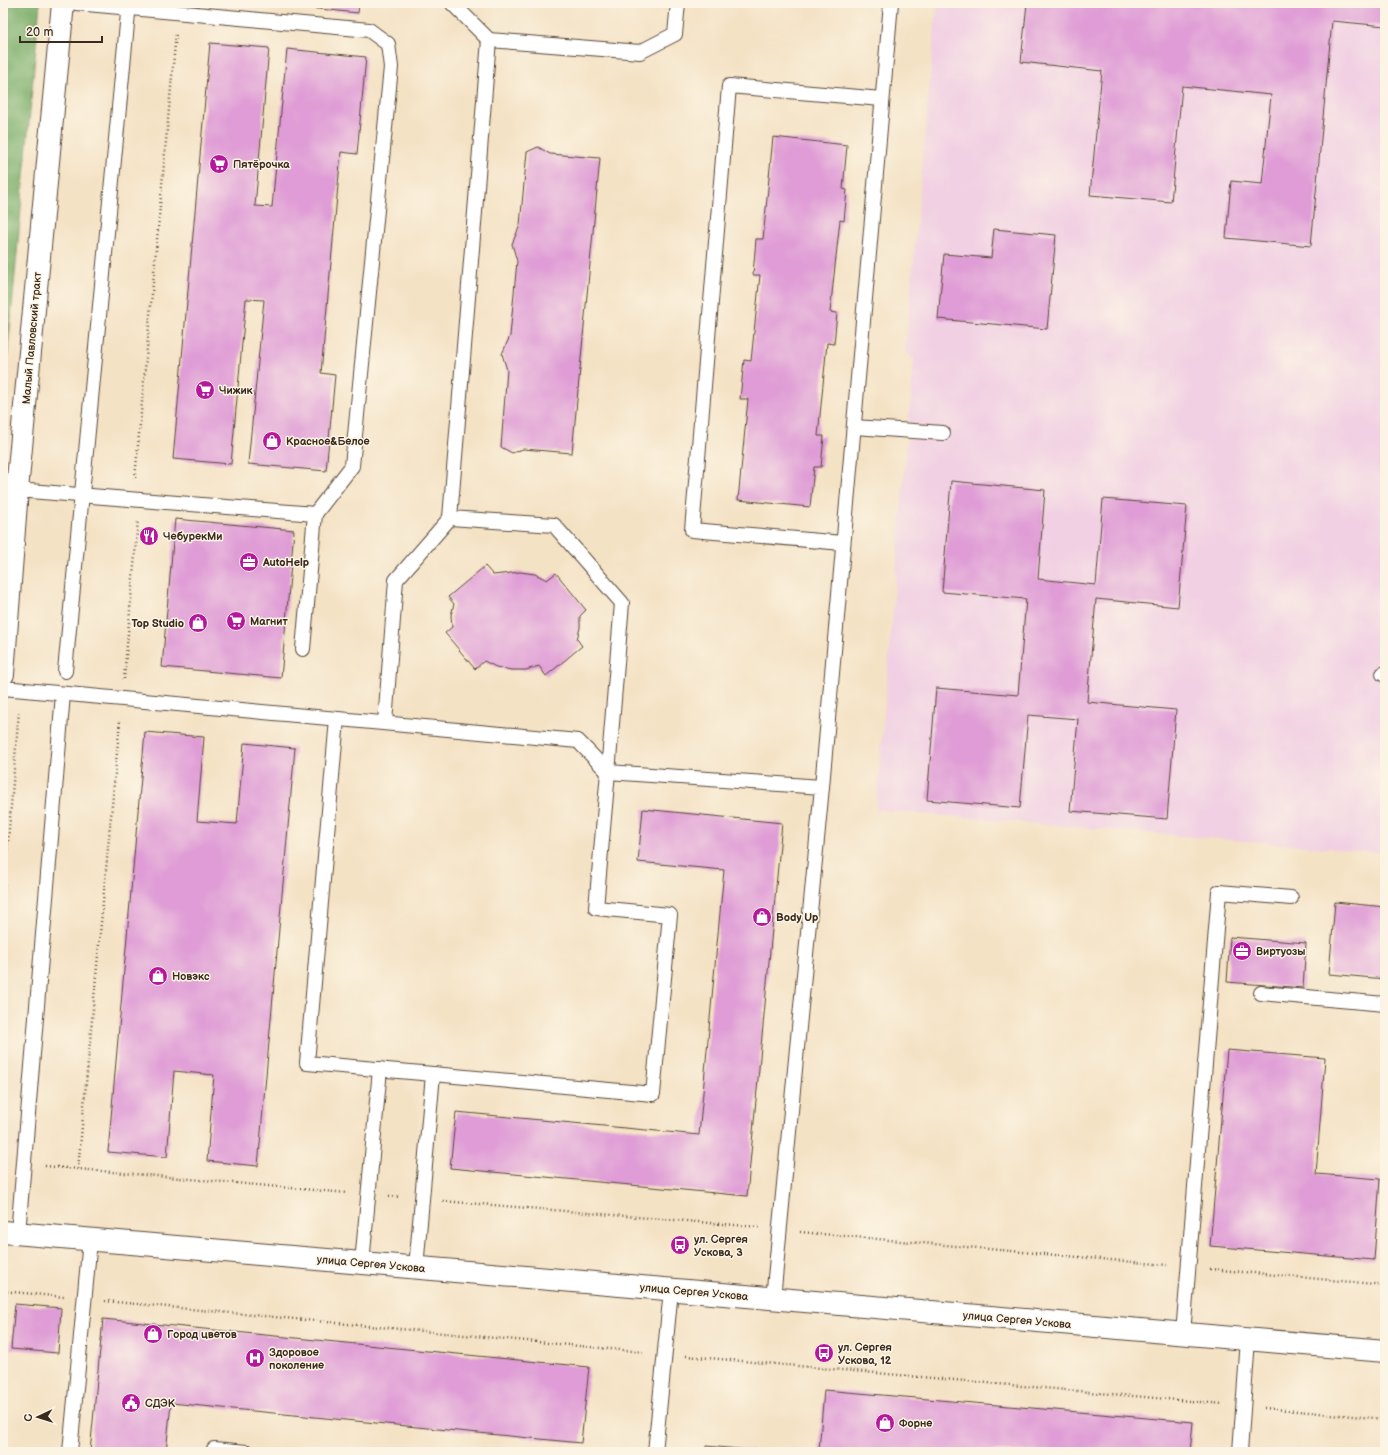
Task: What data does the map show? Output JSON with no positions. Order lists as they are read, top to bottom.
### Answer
{
  "streets": {
    "street": ["Малый Павловский тракт", "улица Сергея Ускова"]
  },
  "places": {
    "supermarket": ["Пятёрочка", "Чижик", "Магнит"],
    "shop": [
      "Красное&Белое",
      "Top Studio",
      "Body Up",
      "Новэкс",
      "Город цветов",
      "Форне"
    ],
    "restaurant": ["ЧебурекМи"],
    "office": ["AutoHelp", "Виртуозы"],
    "bus stop": ["ул. Сергея Ускова, 3", "ул. Сергея Ускова, 12"],
    "hospital": ["Здоровое поколение"],
    "public building": ["СДЭК"]
  },
  "scale_bar": "20 m",
  "north": "left"
}
